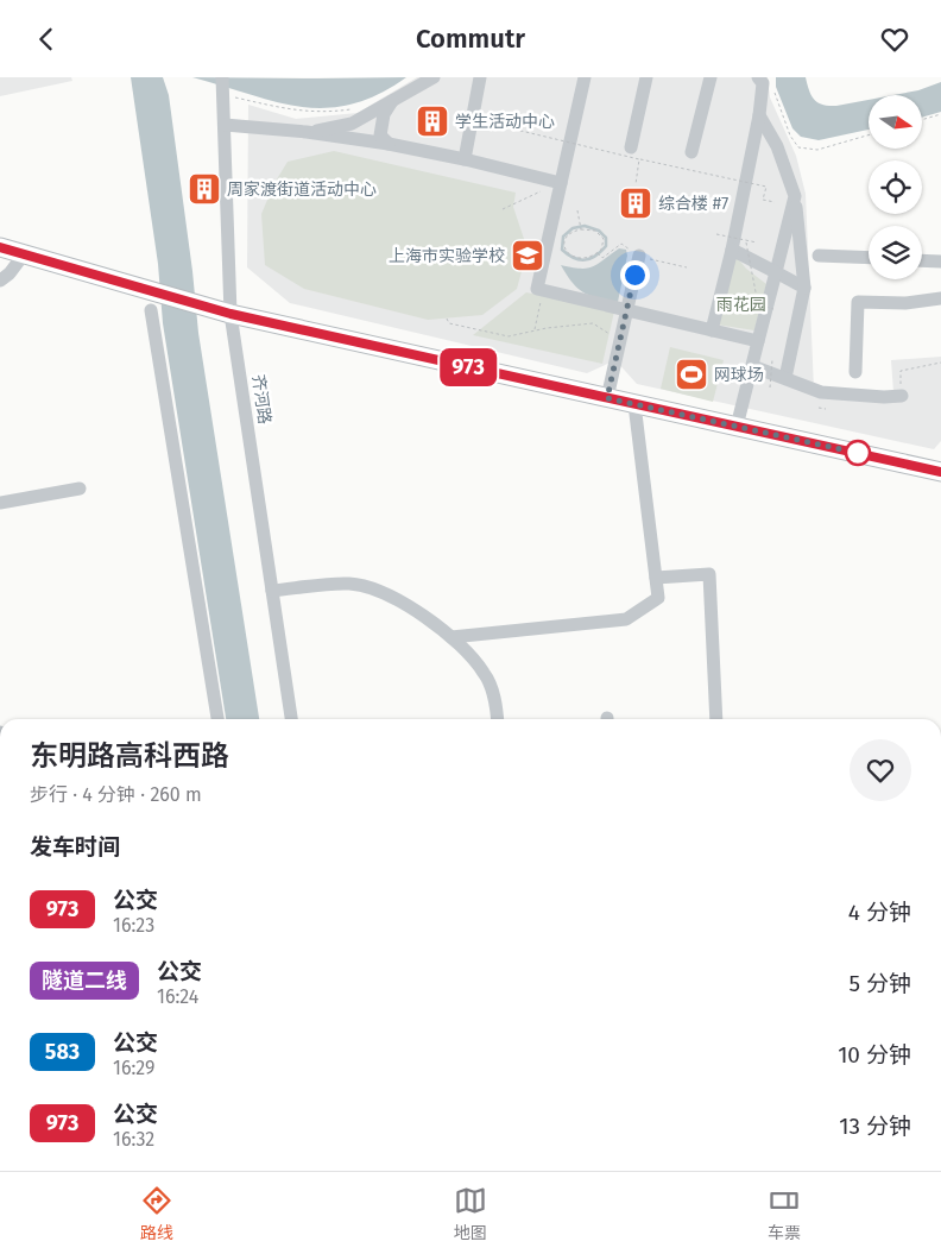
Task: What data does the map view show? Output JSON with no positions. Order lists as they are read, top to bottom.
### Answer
{
  "streets": {
    "street": ["齐河路"]
  },
  "parks": ["雨花园"],
  "places": {
    "building": ["学生活动中心", "周家渡街道活动中心", "综合楼 #7"],
    "school or university": ["上海市实验学校"],
    "sports": ["网球场"]
  },
  "lines": ["bus line 973"],
  "north": "right",
  "page": {
    "header": "Commutr",
    "on_map": "973",
    "heading": [
      ["东明路高科西路", "步行 · 4 分钟 · 260 m"],
      "发车时间"
    ],
    "list": [
      {
        "mark": "973",
        "name": "公交",
        "note": "16:23",
        "value": "4 分钟"
      },
      {
        "mark": "隧道二线",
        "name": "公交",
        "note": "16:24",
        "value": "5 分钟"
      },
      {
        "mark": "583",
        "name": "公交",
        "note": "16:29",
        "value": "10 分钟"
      },
      {
        "mark": "973",
        "name": "公交",
        "note": "16:32",
        "value": "13 分钟"
      }
    ],
    "tabs": ["路线", "地图", "车票"]
  }
}
